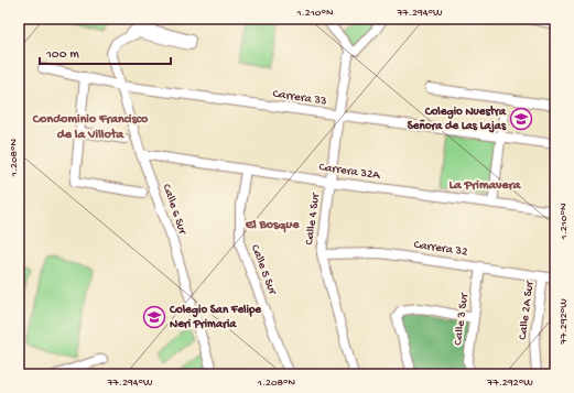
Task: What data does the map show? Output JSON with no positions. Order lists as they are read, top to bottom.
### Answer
{
  "streets": {
    "street": [
      "Carrera 33",
      "Carrera 32A",
      "Calle 6 Sur",
      "Calle 4 Sur",
      "Carrera 32",
      "Calle 5 Sur",
      "Calle 2A Sur",
      "Calle 3 Sur"
    ]
  },
  "crossings": [
    ["Carrera 33", "Calle 6 Sur"],
    ["Carrera 33", "Calle 4 Sur"],
    ["Carrera 32A", "Calle 6 Sur"],
    ["Carrera 32A", "Calle 4 Sur"],
    ["Carrera 32A", "Calle 5 Sur"],
    ["Calle 4 Sur", "Carrera 32"],
    ["Carrera 32", "Calle 2A Sur"],
    ["Carrera 32", "Calle 3 Sur"]
  ],
  "districts": ["Condominio Francisco de la Villota", "La Primavera", "El Bosque"],
  "places": {
    "school or university": ["Colegio Nuestra Señora de Las Lajas", "Colegio San Felipe Neri Primaria"]
  },
  "scale_bar": "100 m",
  "coordinates": [
    "1.210°N",
    "77.294°W",
    "1.208°N",
    "77.292°W"
  ]
}
